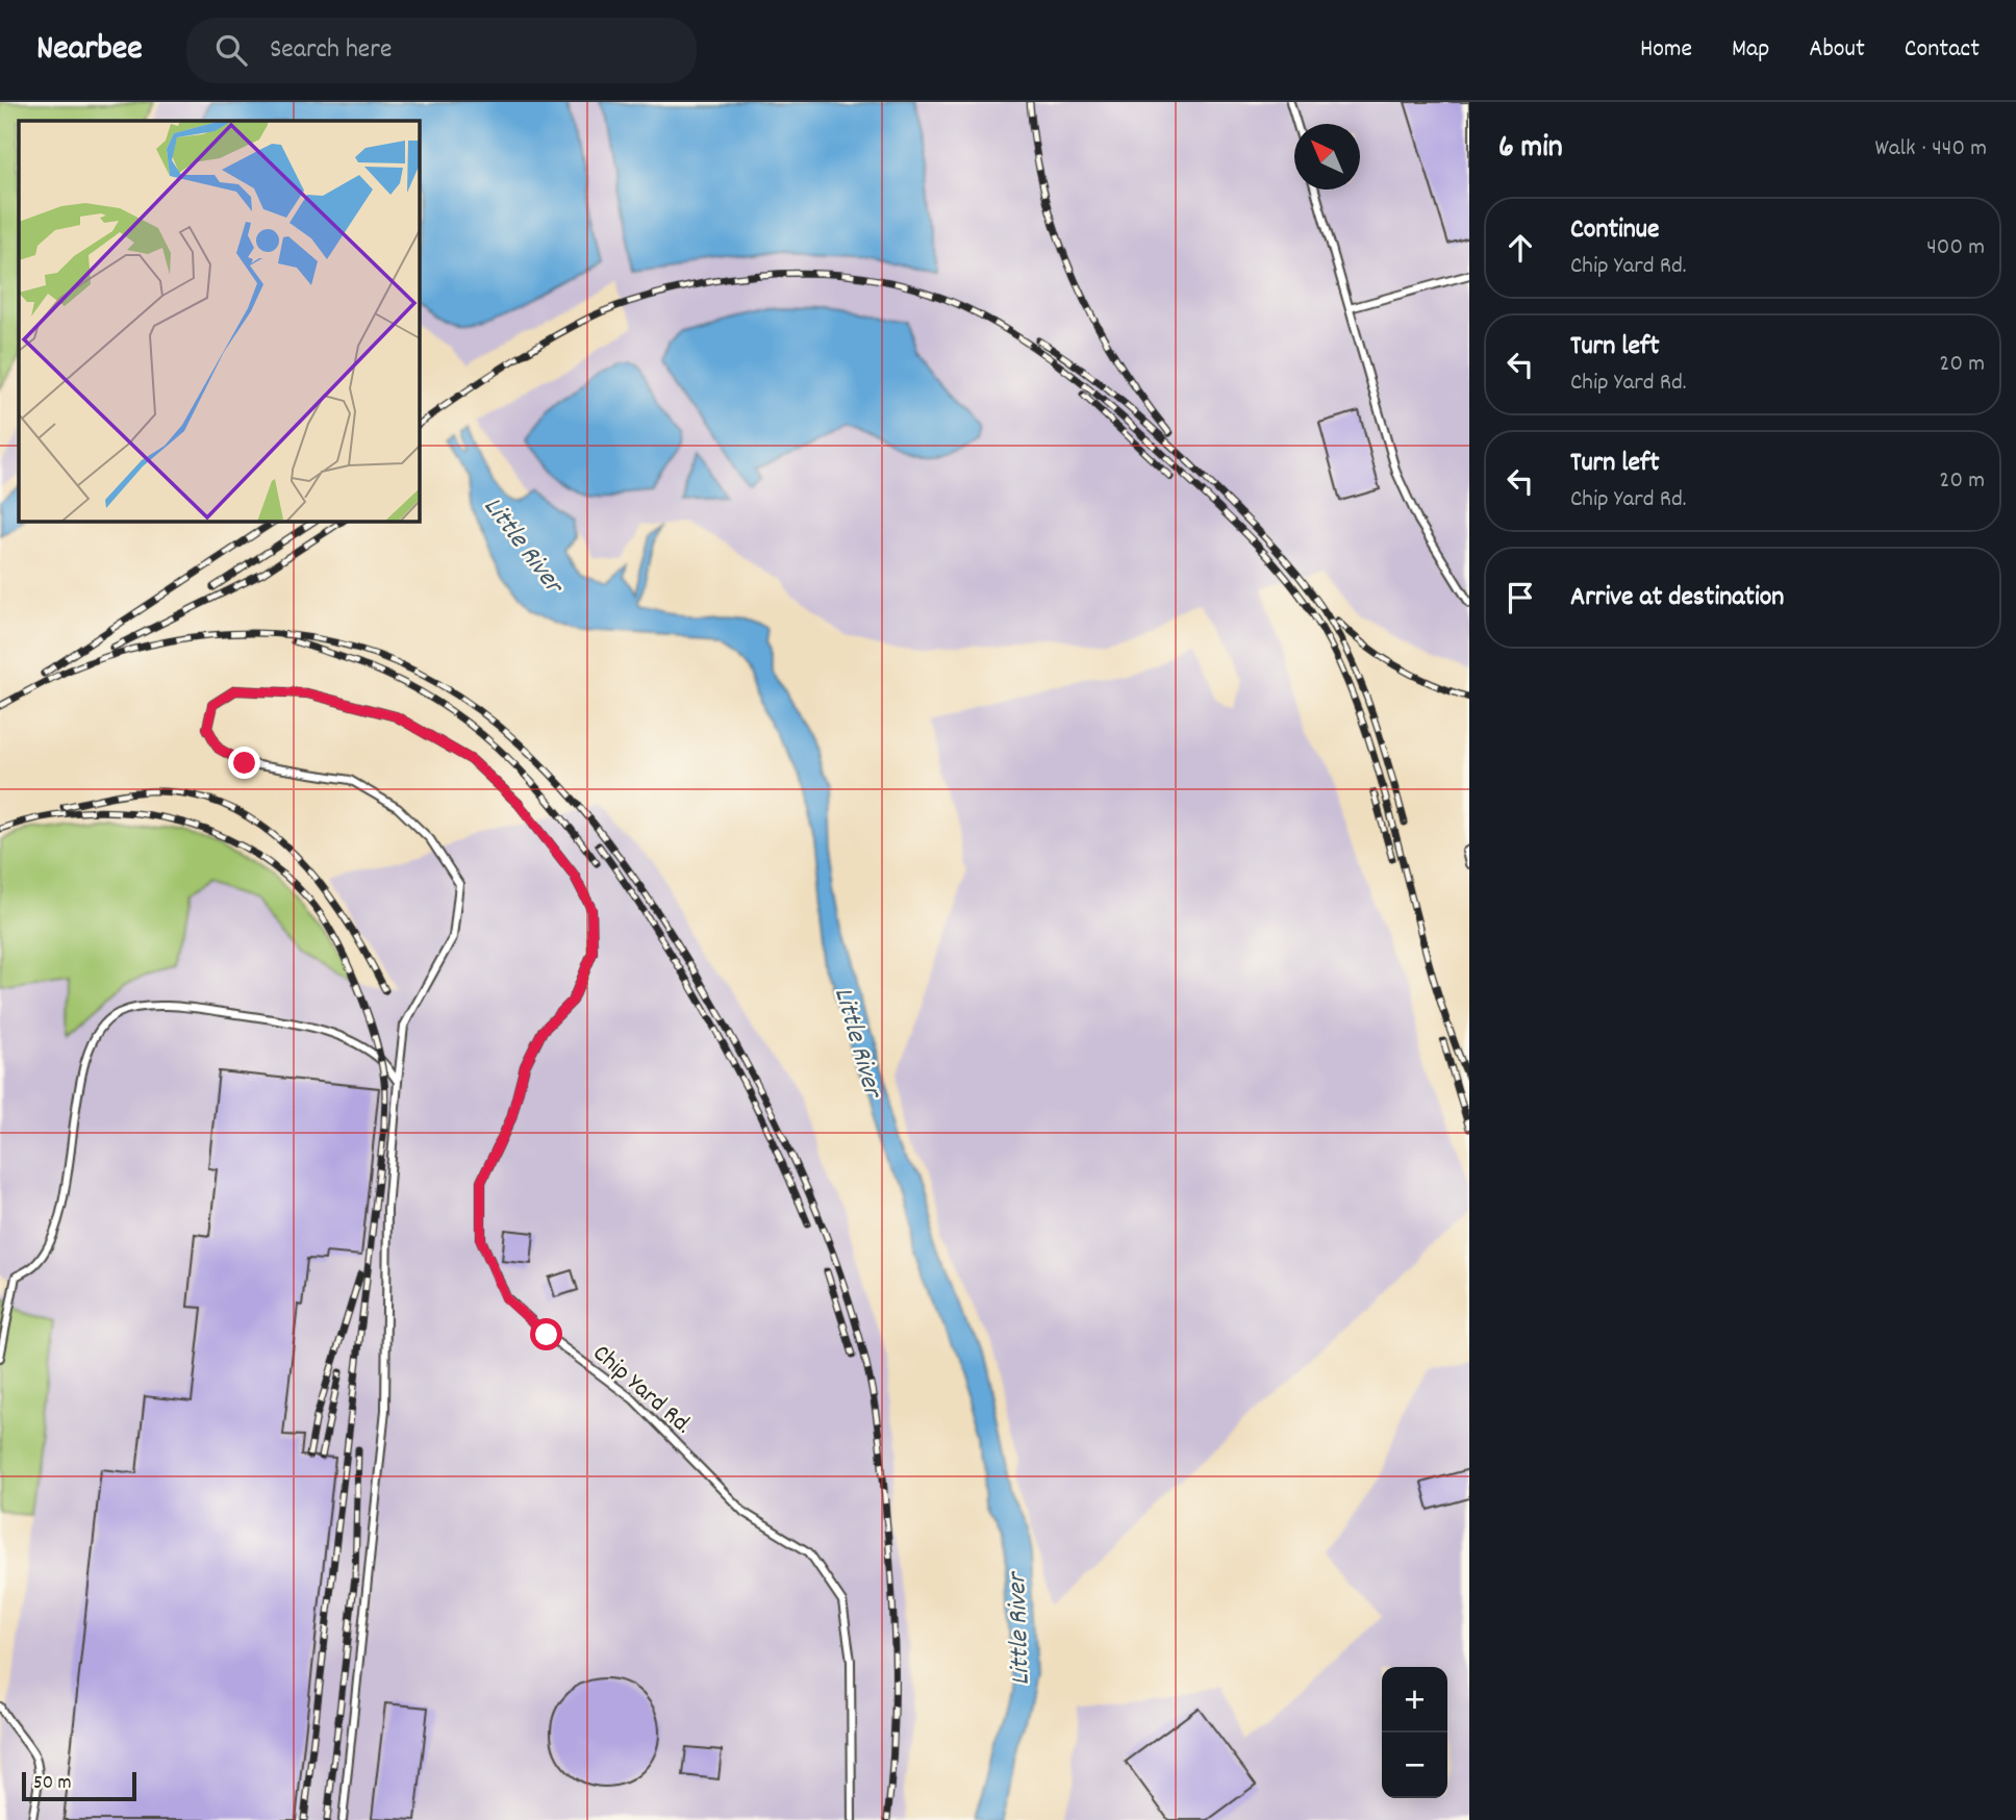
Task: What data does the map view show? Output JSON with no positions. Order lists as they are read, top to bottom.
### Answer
{
  "streets": {
    "lane": ["Chip Yard Rd."]
  },
  "water": ["Little River"],
  "scale_bar": "50 m",
  "north": "top left",
  "page": {
    "header": "Nearbee",
    "search": "Search here",
    "nav": [
      "Home",
      "Map",
      "About",
      "Contact"
    ],
    "heading": ["6 min", "Walk · 440 m"],
    "list": [
      ["Continue", "Chip Yard Rd.", "400 m"],
      ["Turn left", "Chip Yard Rd.", "20 m"],
      ["Turn left", "Chip Yard Rd.", "20 m"],
      "Arrive at destination"
    ],
    "map_buttons": ["+", "−"],
    "scale": "50 m"
  }
}
